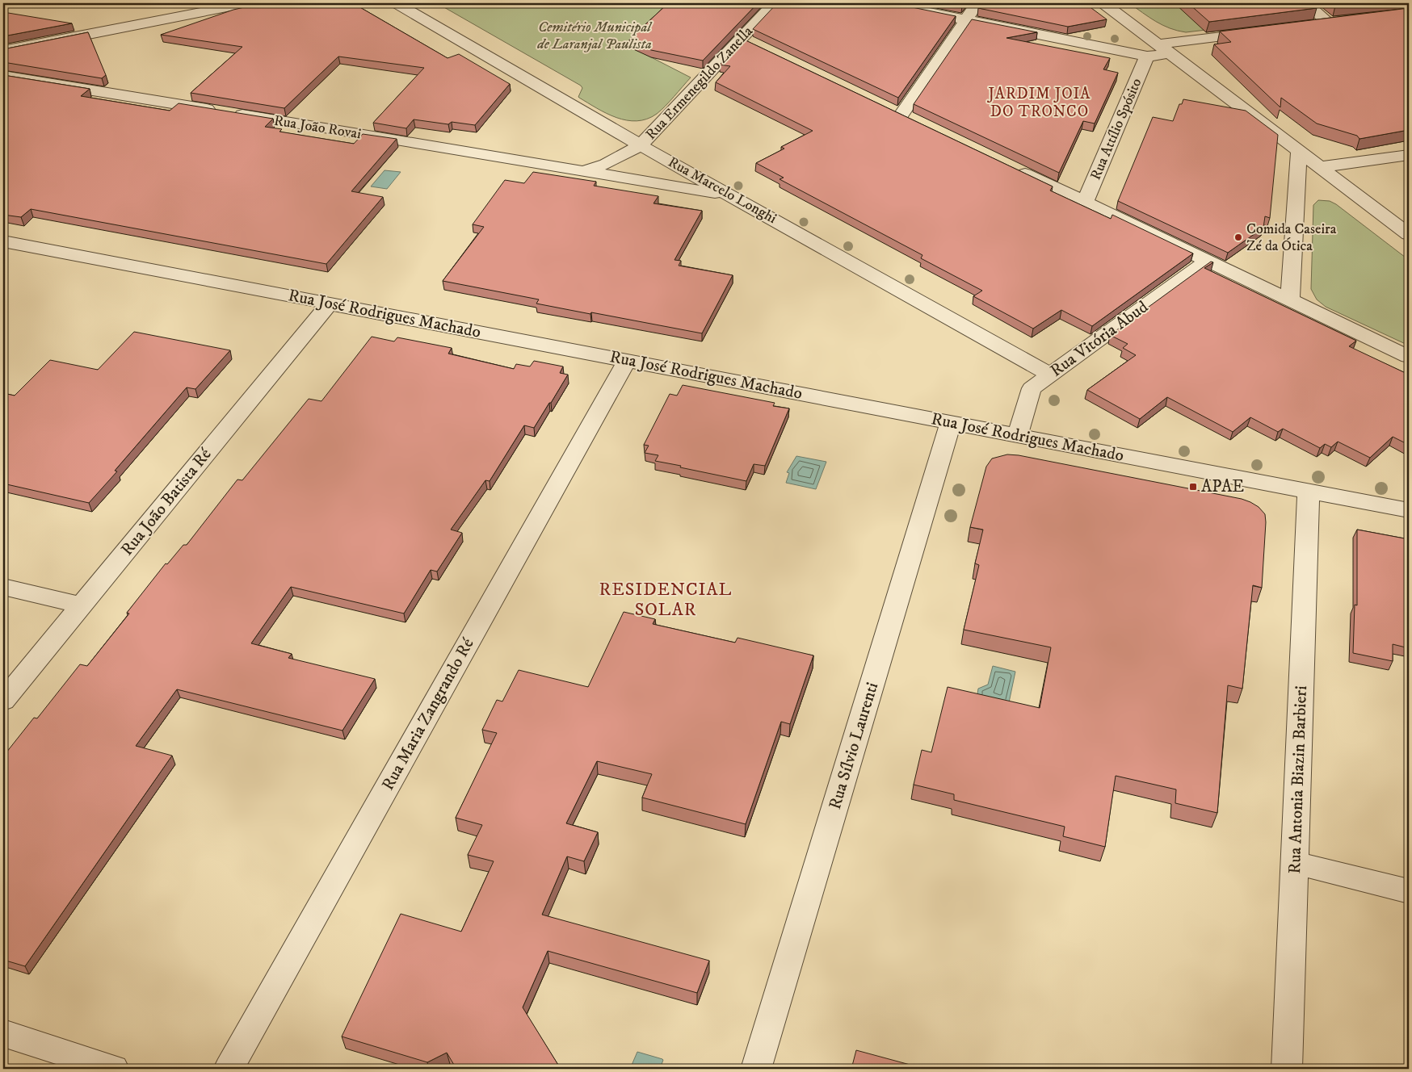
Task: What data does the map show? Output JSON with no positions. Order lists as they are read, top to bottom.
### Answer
{
  "streets": {
    "street": [
      "Rua Ermenegildo Zanella",
      "Rua João Rovai",
      "Rua Attílio Spósito",
      "Rua Marcelo Longhi",
      "Rua José Rodrigues Machado",
      "Rua Vitória Abud",
      "Rua João Batista Ré",
      "Rua Maria Zangrando Ré",
      "Rua Sílvio Laurenti",
      "Rua Antonia Biazin Barbieri"
    ]
  },
  "crossings": [
    ["Rua Ermenegildo Zanella", "Rua João Rovai"],
    ["Rua Ermenegildo Zanella", "Rua Marcelo Longhi"],
    ["Rua João Rovai", "Rua Marcelo Longhi"],
    ["Rua Marcelo Longhi", "Rua Vitória Abud"],
    ["Rua José Rodrigues Machado", "Rua Vitória Abud"],
    ["Rua José Rodrigues Machado", "Rua João Batista Ré"],
    ["Rua José Rodrigues Machado", "Rua Maria Zangrando Ré"],
    ["Rua José Rodrigues Machado", "Rua Sílvio Laurenti"],
    ["Rua José Rodrigues Machado", "Rua Antonia Biazin Barbieri"]
  ],
  "districts": ["JARDIM JOIA DO TRONCO", "RESIDENCIAL SOLAR"],
  "parks": ["Cemitério Municipal de Laranjal Paulista"],
  "places": {
    "other": ["Comida Caseira Zé da Ótica"],
    "transit": ["APAE"]
  }
}
